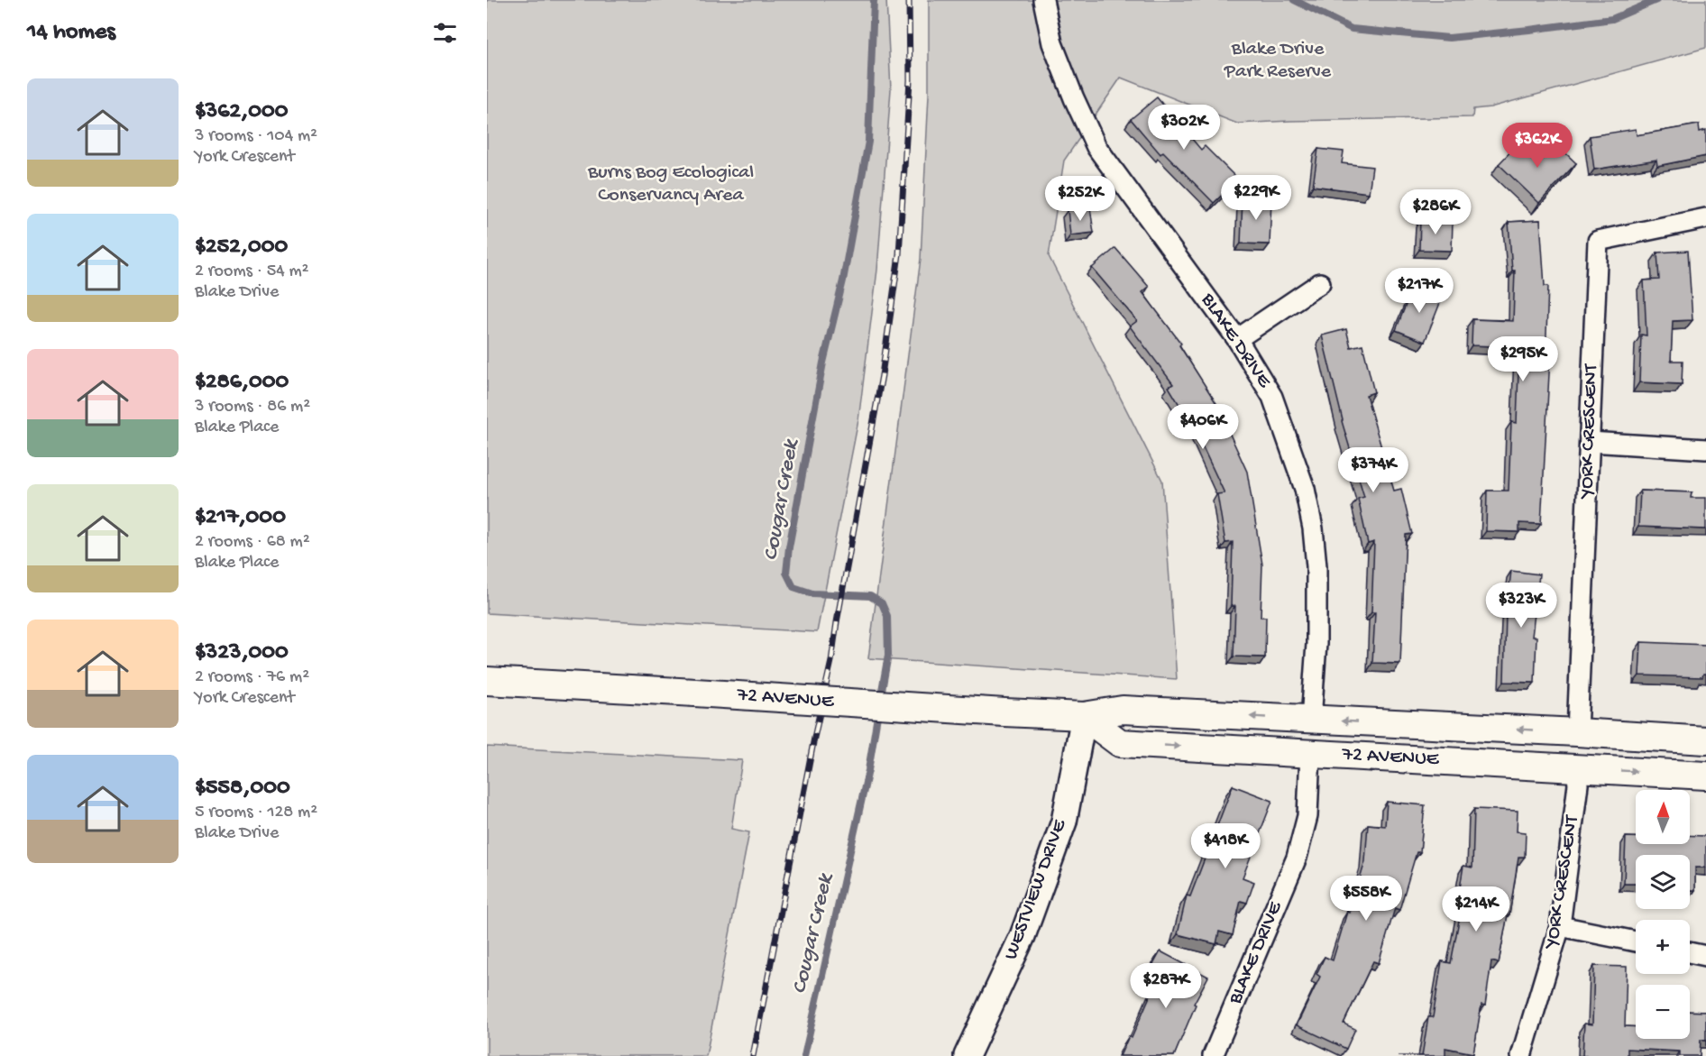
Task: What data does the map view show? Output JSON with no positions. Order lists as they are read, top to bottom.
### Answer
{
  "streets": {
    "main road": ["72 AVENUE"],
    "street": ["BLAKE DRIVE", "YORK CRESCENT", "WESTVIEW DRIVE"]
  },
  "crossings": [
    ["BLAKE DRIVE", "72 AVENUE"],
    ["YORK CRESCENT", "72 AVENUE"],
    ["72 AVENUE", "WESTVIEW DRIVE"]
  ],
  "water": ["Cougar Creek"],
  "parks": ["Blake Drive Park Reserve", "Burns Bog Ecological Conservancy Area"],
  "north": "top",
  "page": {
    "heading": "14 homes",
    "list": [
      {
        "name": "$362,000",
        "note": "3 rooms · 104 m² · York Crescent"
      },
      {
        "name": "$252,000",
        "note": "2 rooms · 54 m² · Blake Drive"
      },
      {
        "name": "$286,000",
        "note": "3 rooms · 86 m² · Blake Place"
      },
      {
        "name": "$217,000",
        "note": "2 rooms · 68 m² · Blake Place"
      },
      {
        "name": "$323,000",
        "note": "2 rooms · 76 m² · York Crescent"
      },
      {
        "name": "$558,000",
        "note": "5 rooms · 128 m² · Blake Drive"
      }
    ],
    "price": [
      "$302K",
      "$362K",
      "$229K",
      "$252K",
      "$286K",
      "$217K",
      "$295K",
      "$406K",
      "$374K",
      "$323K",
      "$418K",
      "$558K",
      "$214K",
      "$287K"
    ],
    "map_buttons": ["+", "−"]
  }
}
